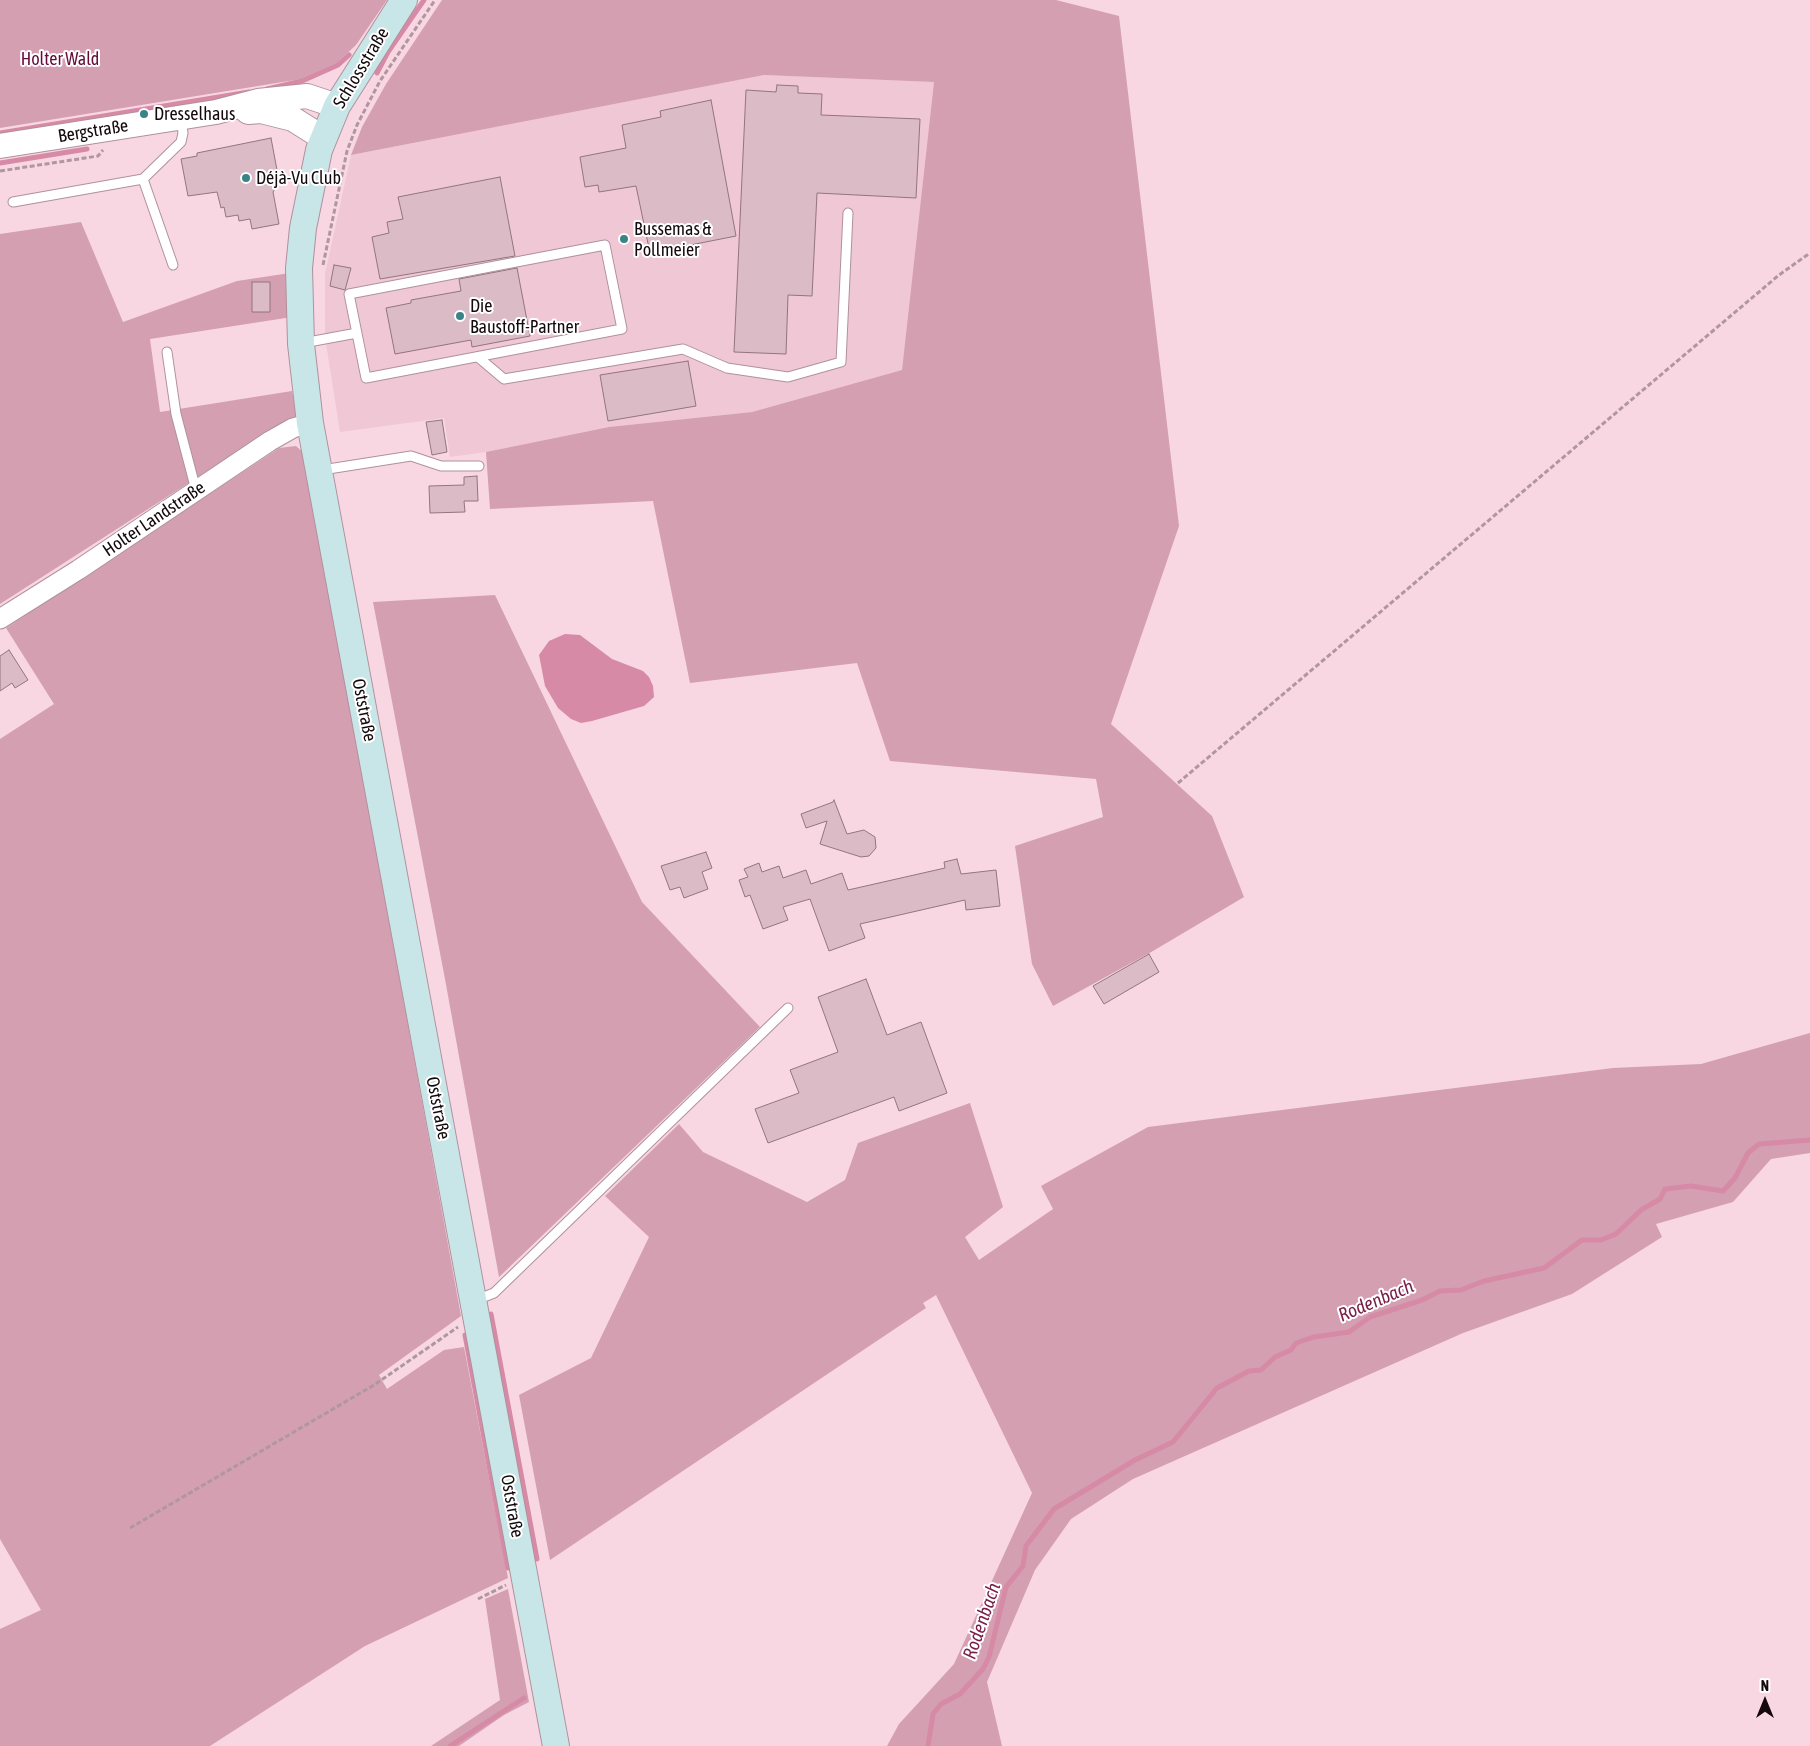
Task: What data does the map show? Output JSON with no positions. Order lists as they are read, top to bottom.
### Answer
{
  "streets": {
    "main road": ["Schlossstraße", "Oststraße"],
    "street": ["Bergstraße", "Holter Landstraße"]
  },
  "crossings": [
    ["Schlossstraße", "Bergstraße"],
    ["Schlossstraße", "Oststraße"],
    ["Holter Landstraße", "Oststraße"]
  ],
  "water": ["Rodenbach"],
  "parks": ["Holter Wald"],
  "places": [
    "Dresselhaus",
    "Déjà-Vu Club",
    "Bussemas & Pollmeier",
    "Die Baustoff-Partner"
  ],
  "north": "top"
}
